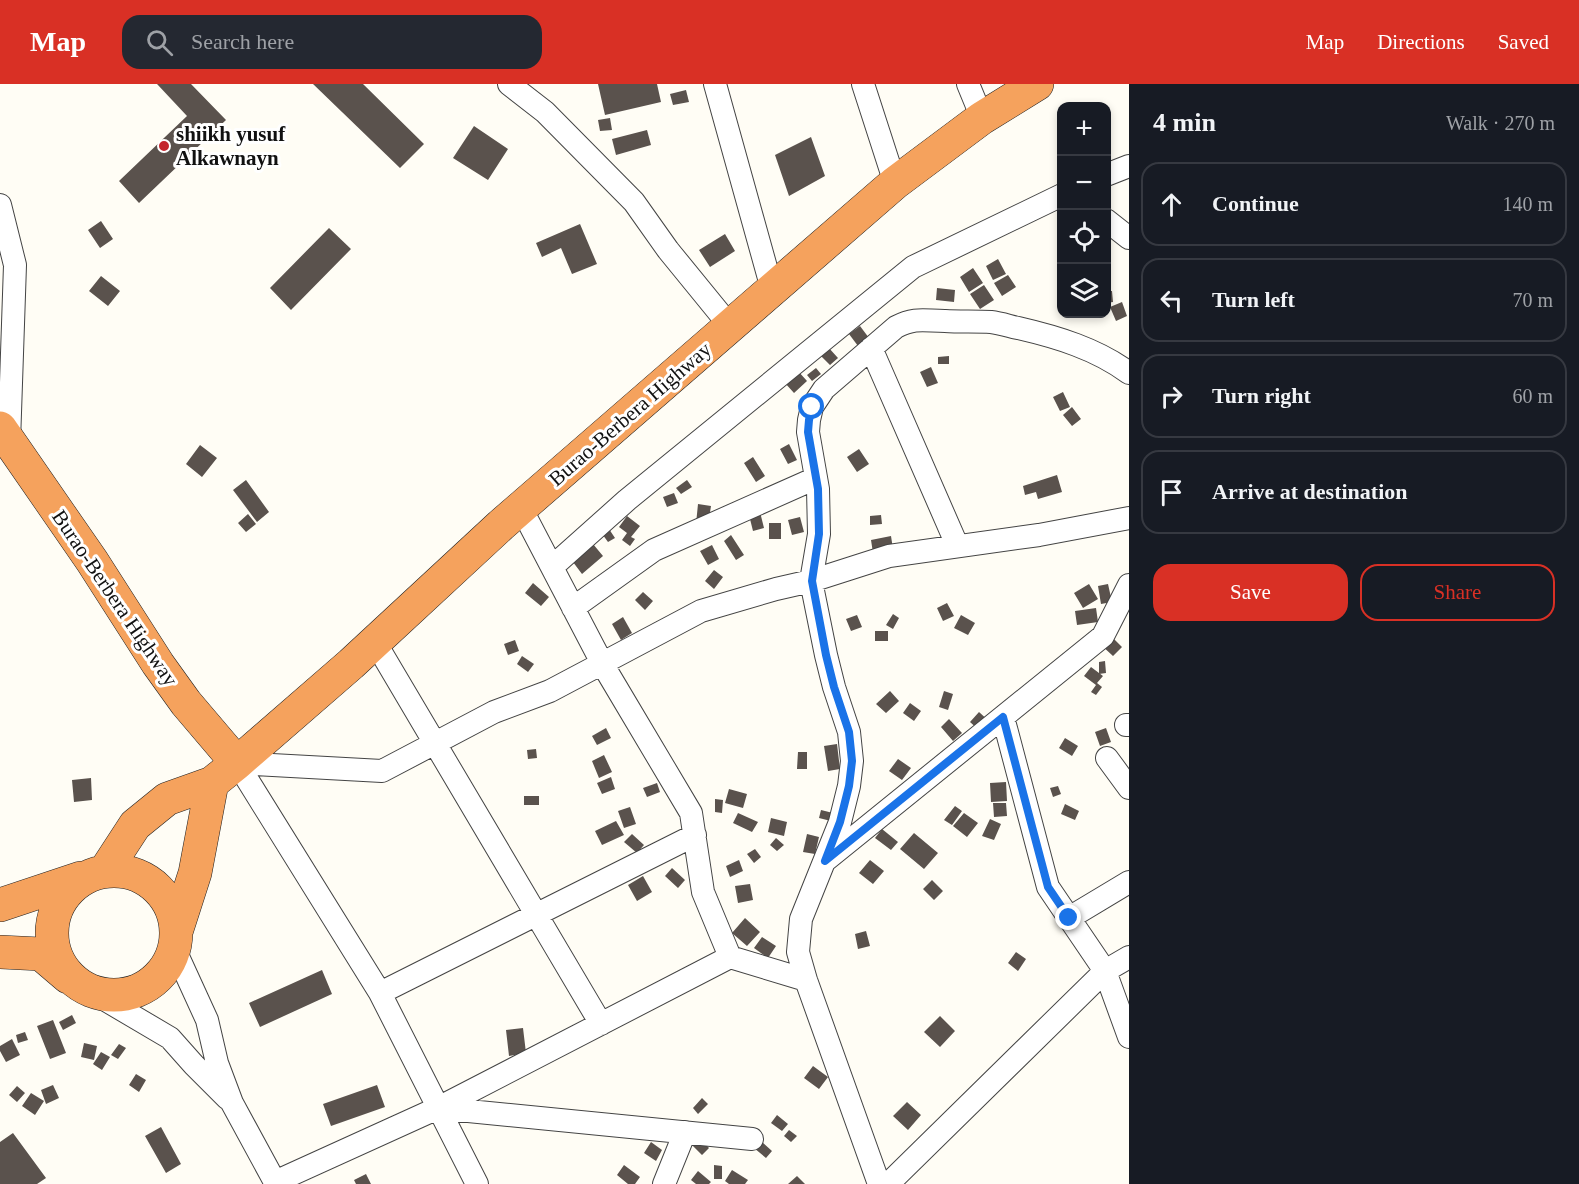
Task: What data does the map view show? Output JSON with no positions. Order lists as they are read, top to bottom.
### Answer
{
  "streets": {
    "highway": ["Burao-Berbera Highway"]
  },
  "places": ["shiikh yusuf Alkawnayn"],
  "page": {
    "header": "Map",
    "search": "Search here",
    "nav": ["Map", "Directions", "Saved"],
    "heading": ["4 min", "Walk · 270 m"],
    "map_buttons": ["+", "−"],
    "list": [
      ["Continue", "140 m"],
      ["Turn left", "70 m"],
      ["Turn right", "60 m"],
      "Arrive at destination"
    ],
    "buttons": ["Save", "Share"]
  }
}
